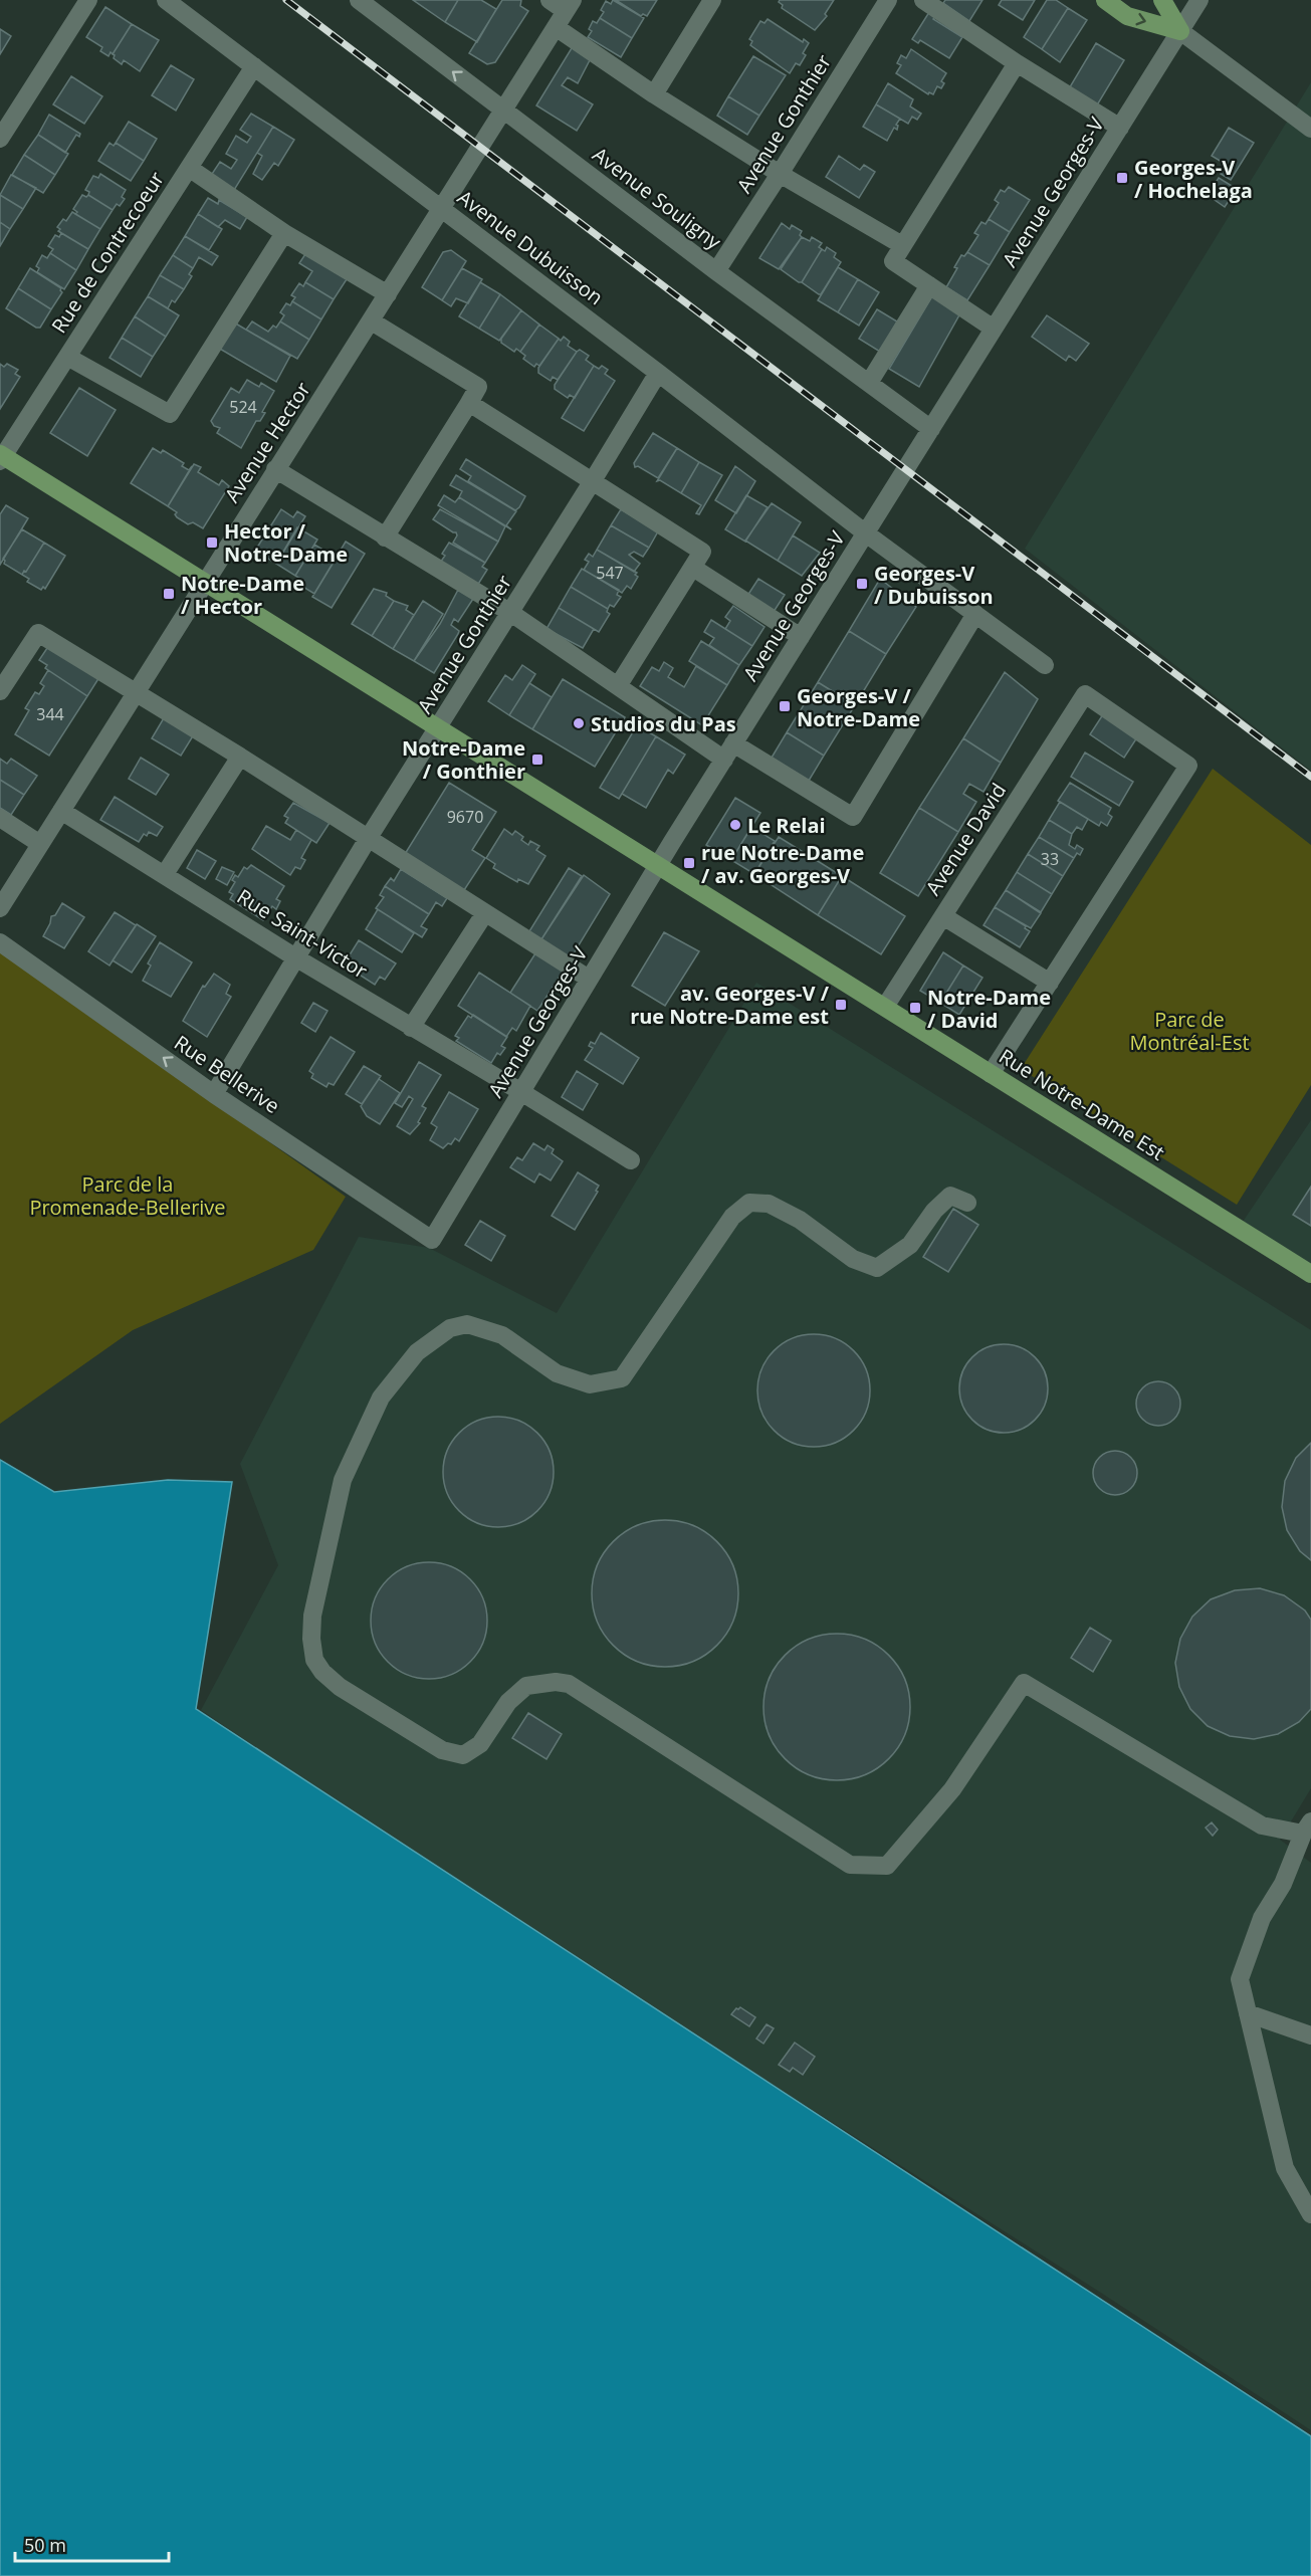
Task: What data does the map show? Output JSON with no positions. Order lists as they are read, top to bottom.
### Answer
{
  "streets": {
    "main road": ["Rue Notre-Dame Est"],
    "street": [
      "Avenue Gonthier",
      "Avenue Georges-V",
      "Avenue Souligny",
      "Avenue Dubuisson",
      "Rue de Contrecoeur",
      "Avenue Hector",
      "Avenue David",
      "Rue Saint-Victor",
      "Rue Bellerive"
    ]
  },
  "crossings": [
    ["Avenue Gonthier", "Avenue Souligny"],
    ["Avenue Gonthier", "Avenue Dubuisson"],
    ["Avenue Gonthier", "Rue Saint-Victor"],
    ["Avenue Gonthier", "Rue Bellerive"],
    ["Avenue Gonthier", "Rue Notre-Dame Est"],
    ["Avenue Georges-V", "Avenue Souligny"],
    ["Avenue Georges-V", "Avenue Dubuisson"],
    ["Avenue Georges-V", "Rue Saint-Victor"],
    ["Avenue Georges-V", "Rue Bellerive"],
    ["Avenue Georges-V", "Rue Notre-Dame Est"],
    ["Avenue Souligny", "Avenue Hector"],
    ["Avenue Dubuisson", "Rue de Contrecoeur"],
    ["Avenue Dubuisson", "Avenue Hector"],
    ["Rue de Contrecoeur", "Rue Notre-Dame Est"],
    ["Avenue Hector", "Rue Saint-Victor"],
    ["Avenue Hector", "Rue Notre-Dame Est"],
    ["Avenue David", "Rue Notre-Dame Est"]
  ],
  "one_way": ["Rue Bellerive"],
  "parks": ["Parc de Montréal-Est", "Parc de la Promenade-Bellerive"],
  "places": {
    "transit": [
      "Georges-V / Hochelaga",
      "Hector / Notre-Dame",
      "Georges-V / Dubuisson",
      "Notre-Dame / Hector",
      "Georges-V / Notre-Dame",
      "Notre-Dame / Gonthier",
      "rue Notre-Dame / av. Georges-V",
      "av. Georges-V / rue Notre-Dame est",
      "Notre-Dame / David"
    ],
    "other": ["Studios du Pas", "Le Relai"]
  },
  "house_numbers": [
    "524",
    "547",
    "344",
    "9670",
    "33"
  ],
  "scale_bar": "50 m"
}
